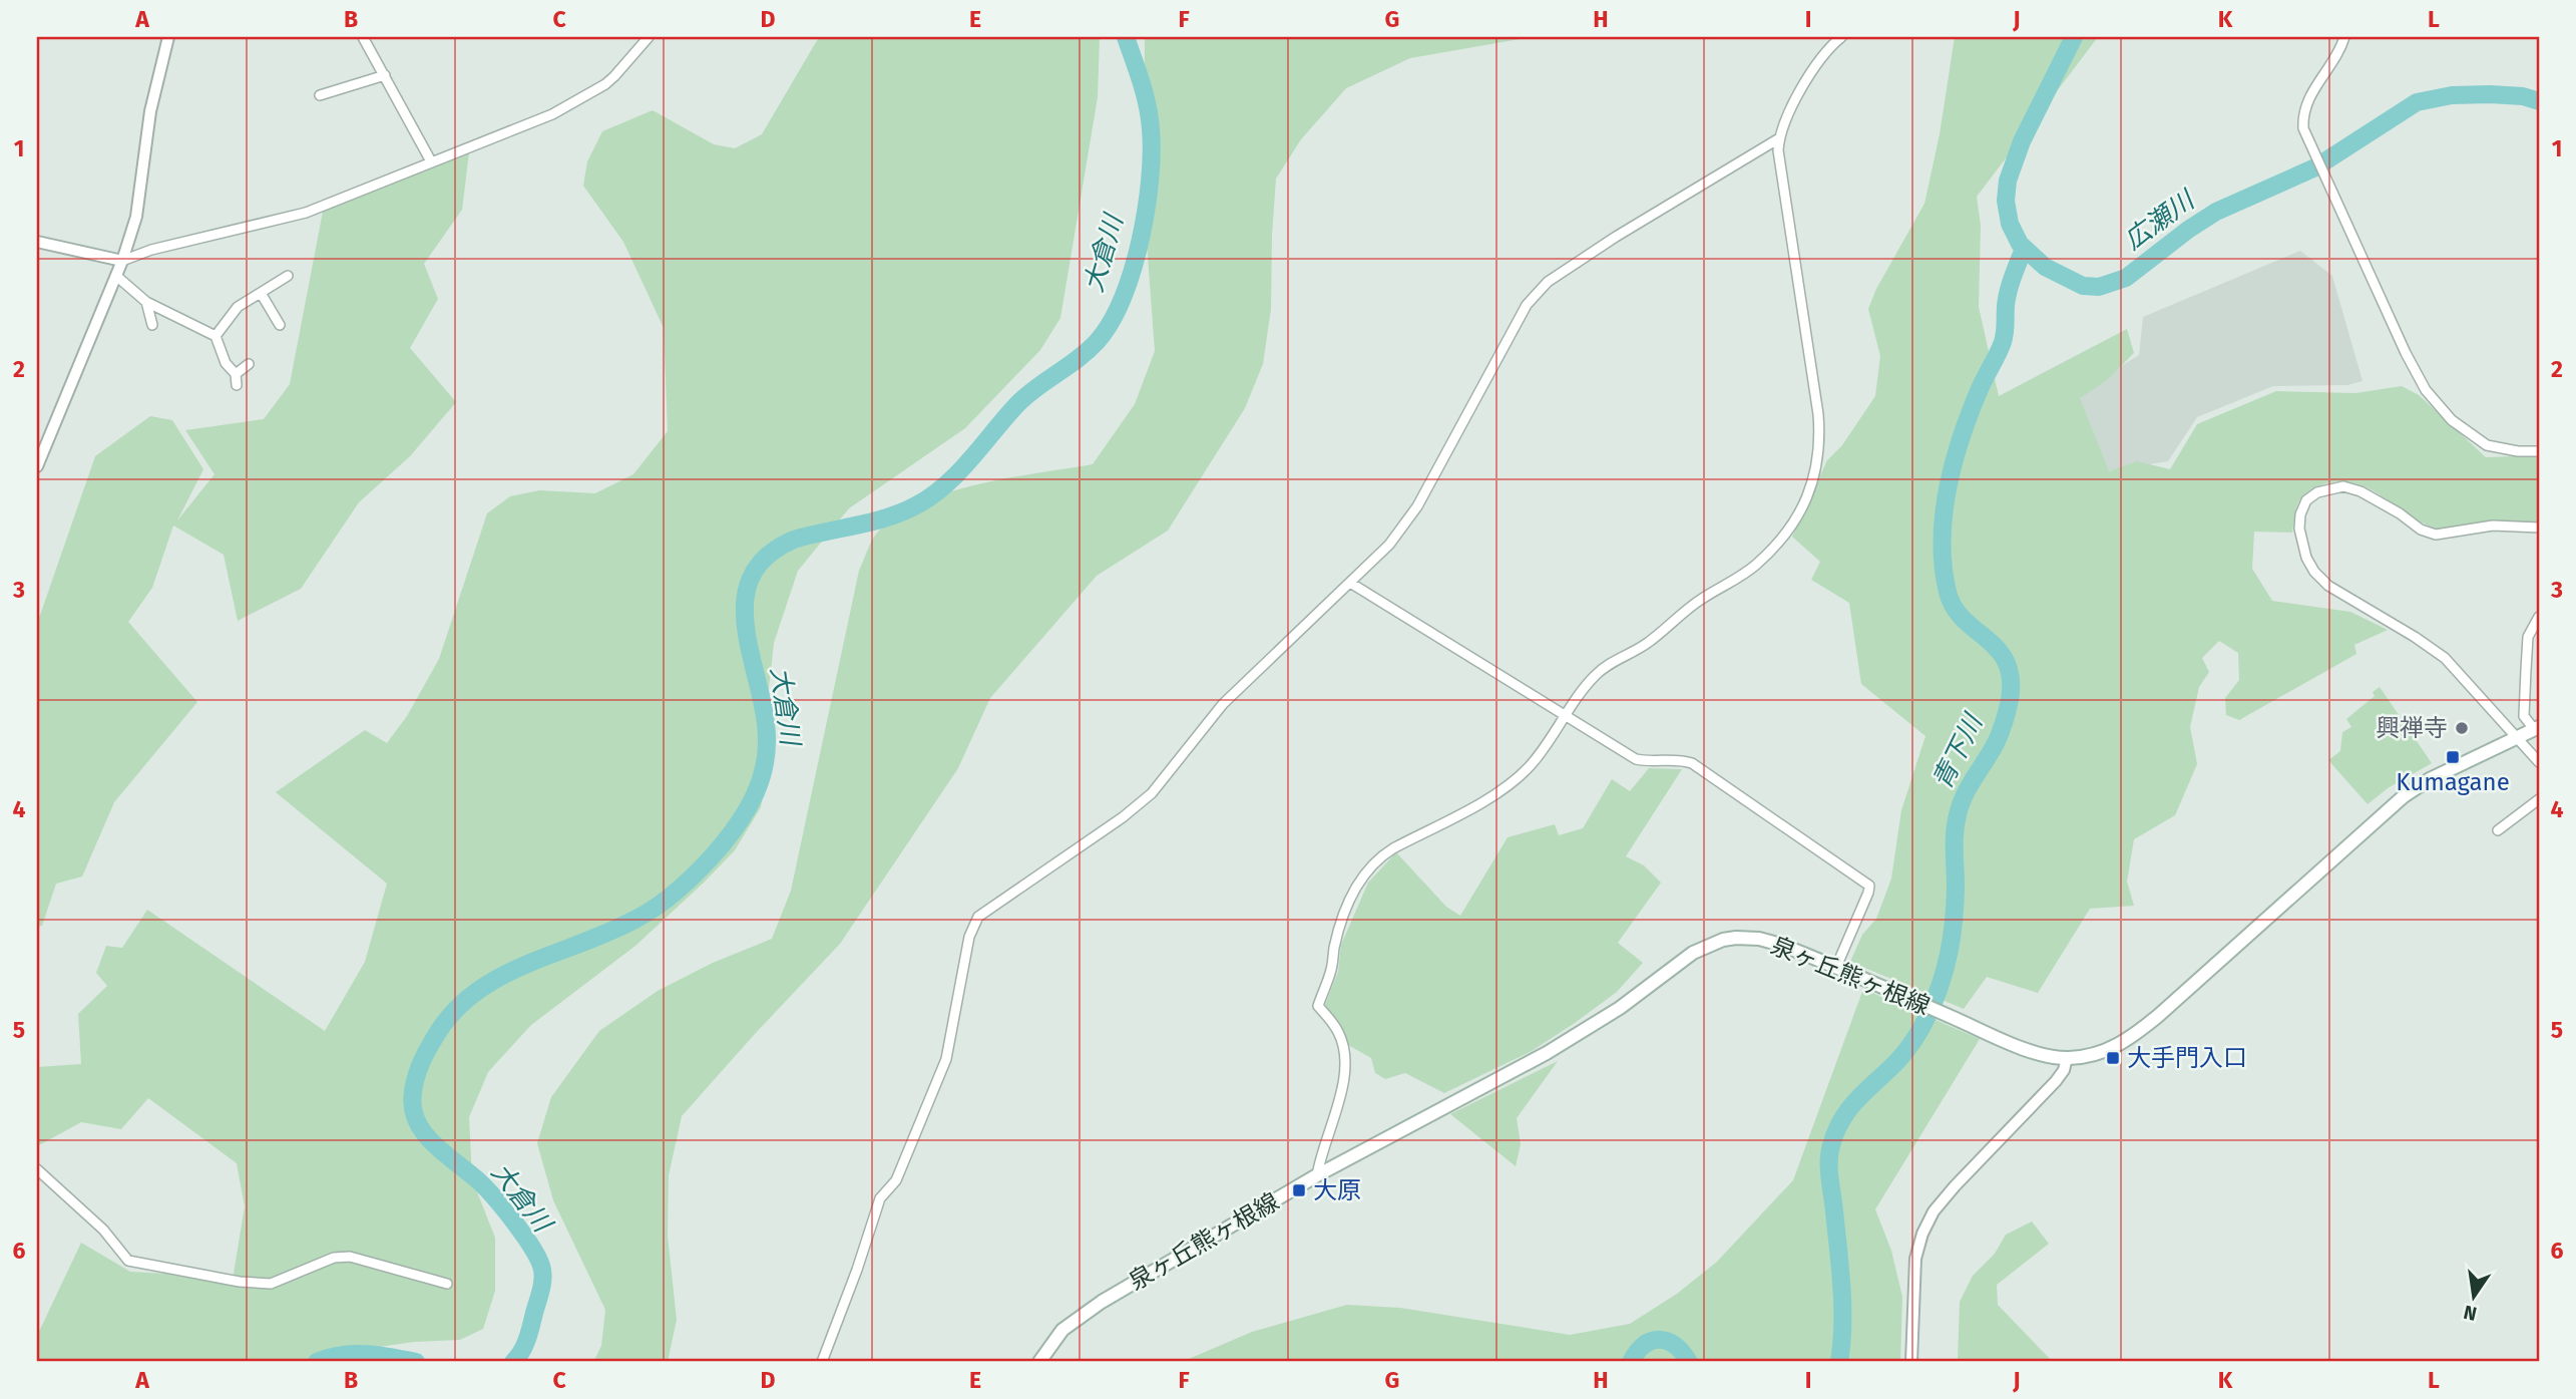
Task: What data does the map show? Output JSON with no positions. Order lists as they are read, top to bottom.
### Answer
{
  "streets": {
    "main road": ["泉ヶ丘熊ヶ根線"]
  },
  "water": ["広瀬川", "大倉川", "青下川"],
  "places": {
    "other": ["興禅寺"],
    "transit": ["Kumagane", "大手門入口", "大原"]
  },
  "north": "bottom",
  "grid": {
    "columns": [
      "A",
      "B",
      "C",
      "D",
      "E",
      "F",
      "G",
      "H",
      "I",
      "J",
      "K",
      "L"
    ],
    "rows": [
      "1",
      "2",
      "3",
      "4",
      "5",
      "6"
    ]
  }
}
